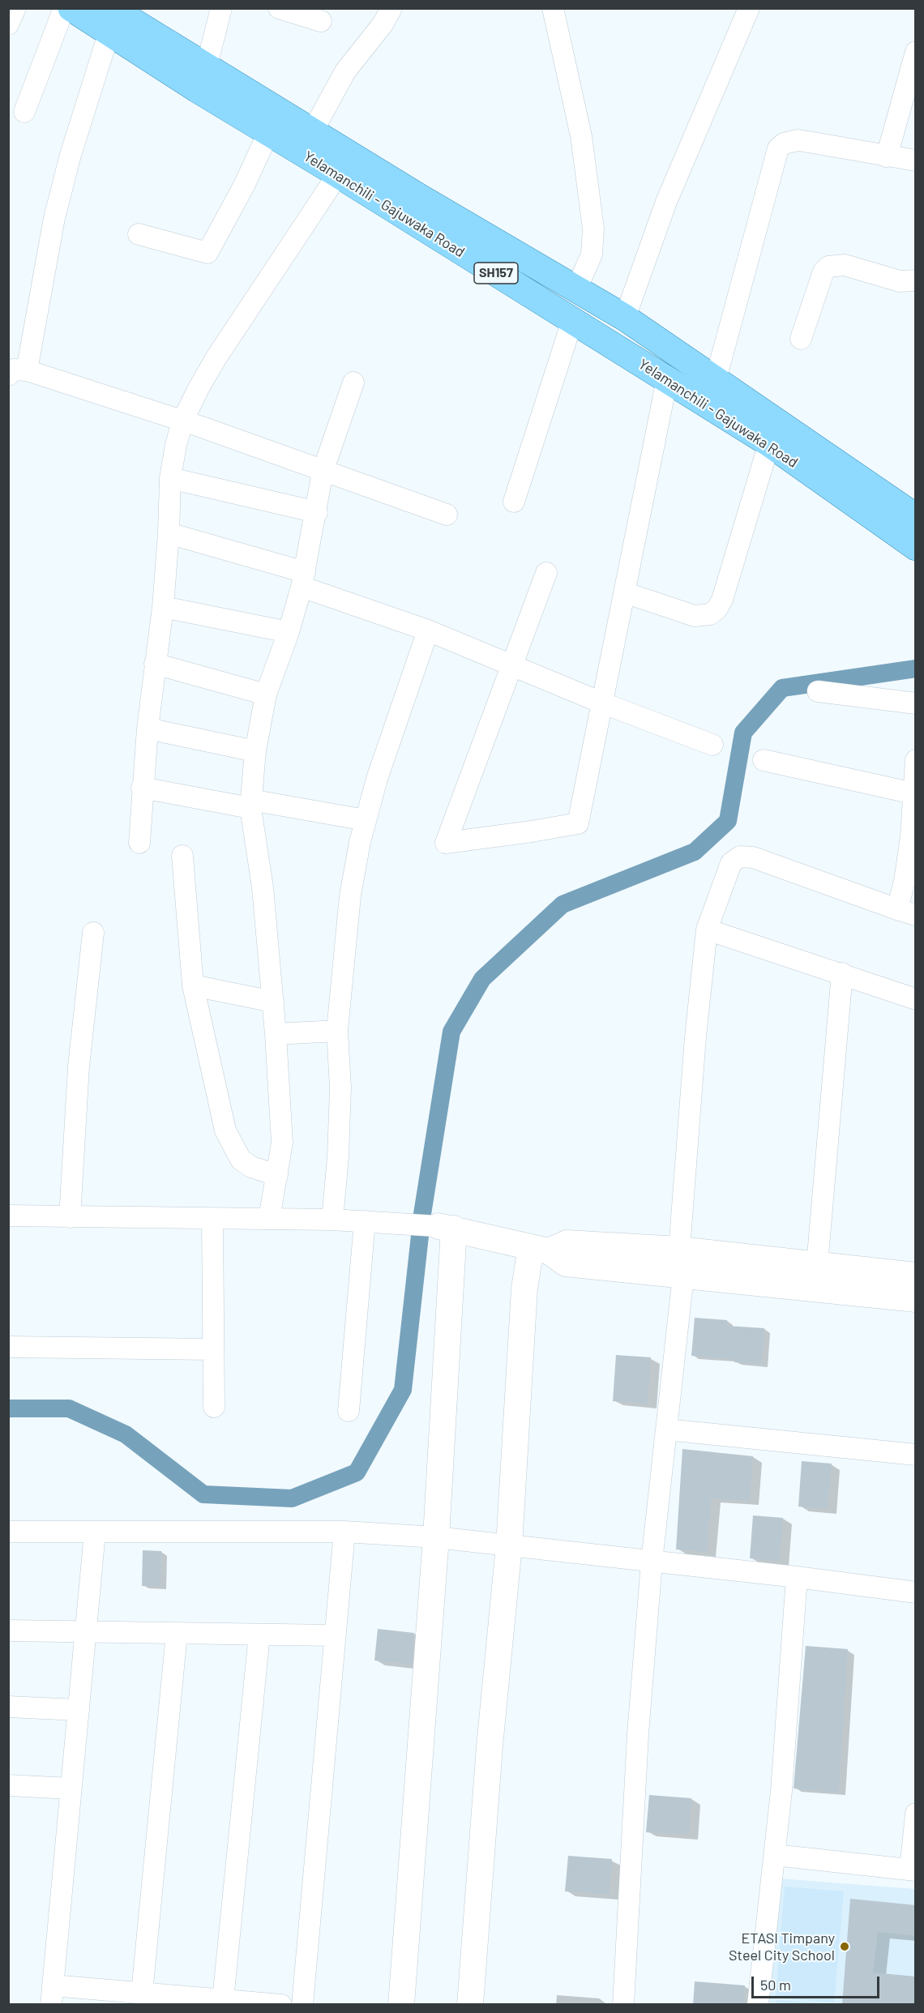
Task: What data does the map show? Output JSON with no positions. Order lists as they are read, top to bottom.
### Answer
{
  "streets": {
    "main road": ["Yelamanchili - Gajuwaka Road", "SH157"]
  },
  "places": ["ETASI Timpany Steel City School"],
  "scale_bar": "50 m"
}
